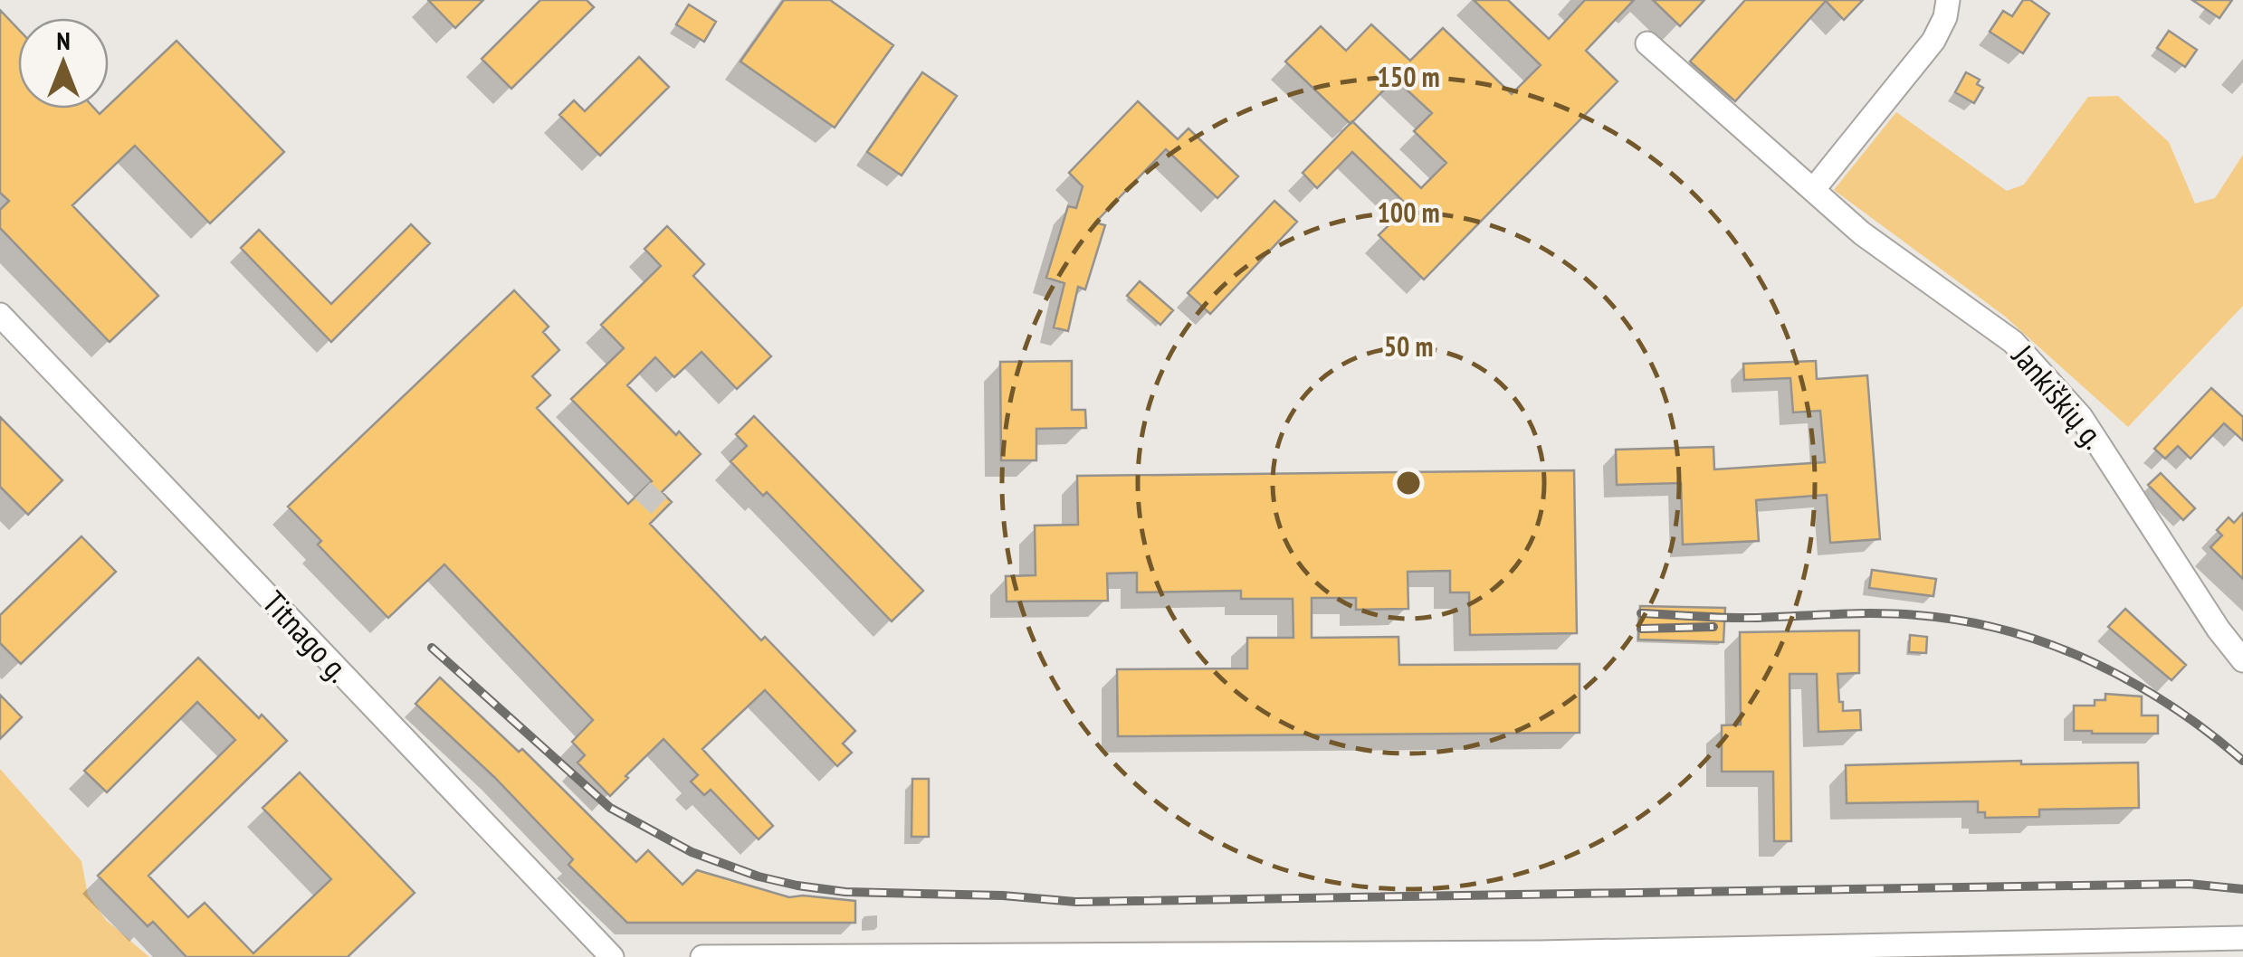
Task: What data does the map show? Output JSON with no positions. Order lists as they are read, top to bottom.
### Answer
{
  "streets": {
    "street": ["Jankiškių g.", "Titnago g."]
  },
  "north": "top",
  "rings": ["150 m", "100 m", "50 m"]
}
